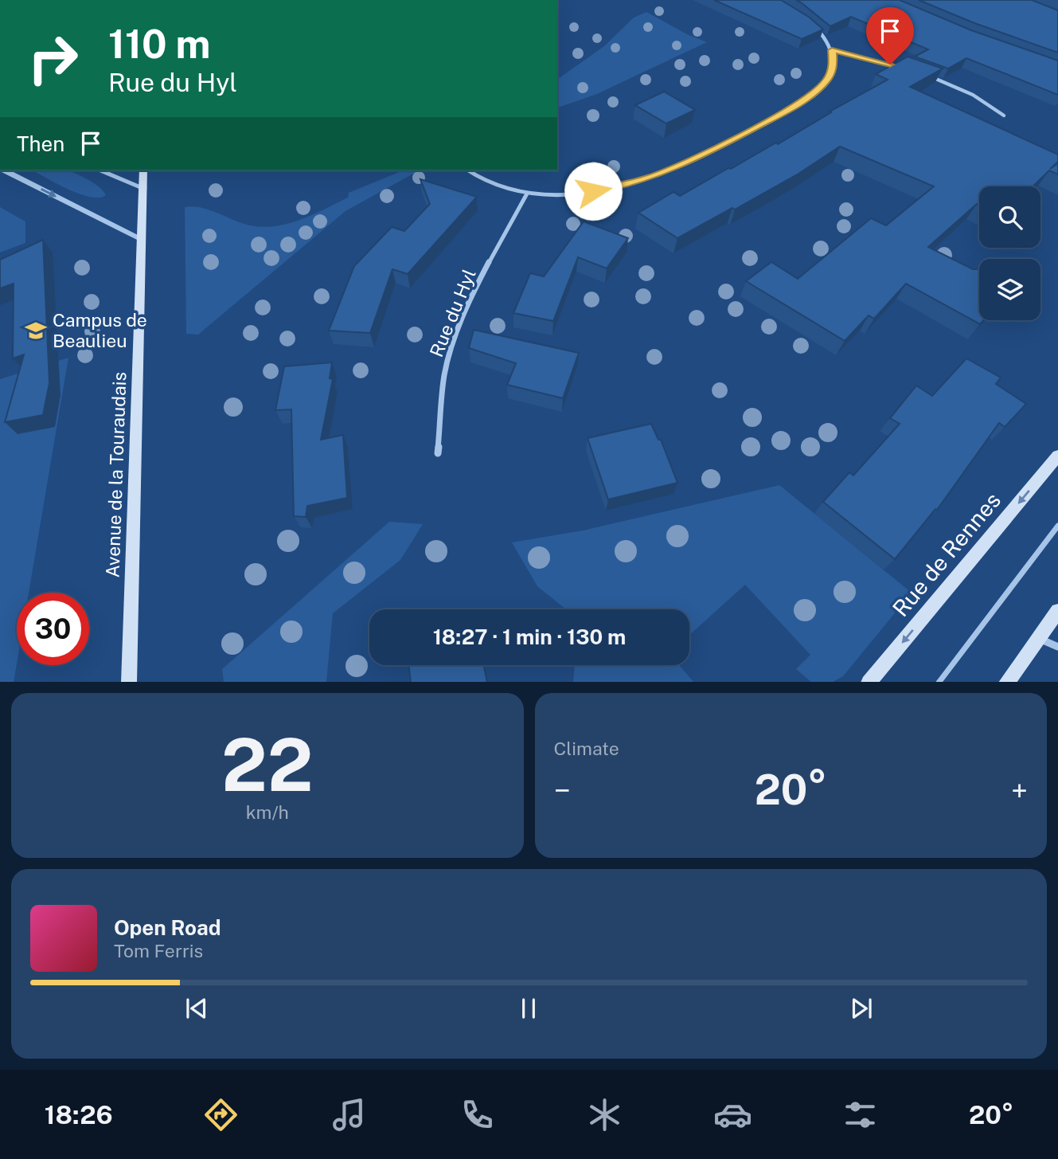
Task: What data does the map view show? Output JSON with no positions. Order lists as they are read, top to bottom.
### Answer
{
  "streets": {
    "main road": ["Avenue de la Touraudais", "Rue de Rennes"],
    "street": ["Rue du Hyl"]
  },
  "one_way": ["Rue de Rennes"],
  "places": {
    "school or university": ["Campus de Beaulieu"]
  },
  "page": {
    "turn": ["110 m", "Rue du Hyl"],
    "then": "Then",
    "limit": "30",
    "trip": "18:27 · 1 min · 130 m",
    "tile": [
      ["22", "km/h"],
      "Climate"
    ],
    "heat": ["−", "20°", "+"],
    "song": ["Open Road", "Tom Ferris"],
    "tabs": ["18:26", "20°"]
  }
}
